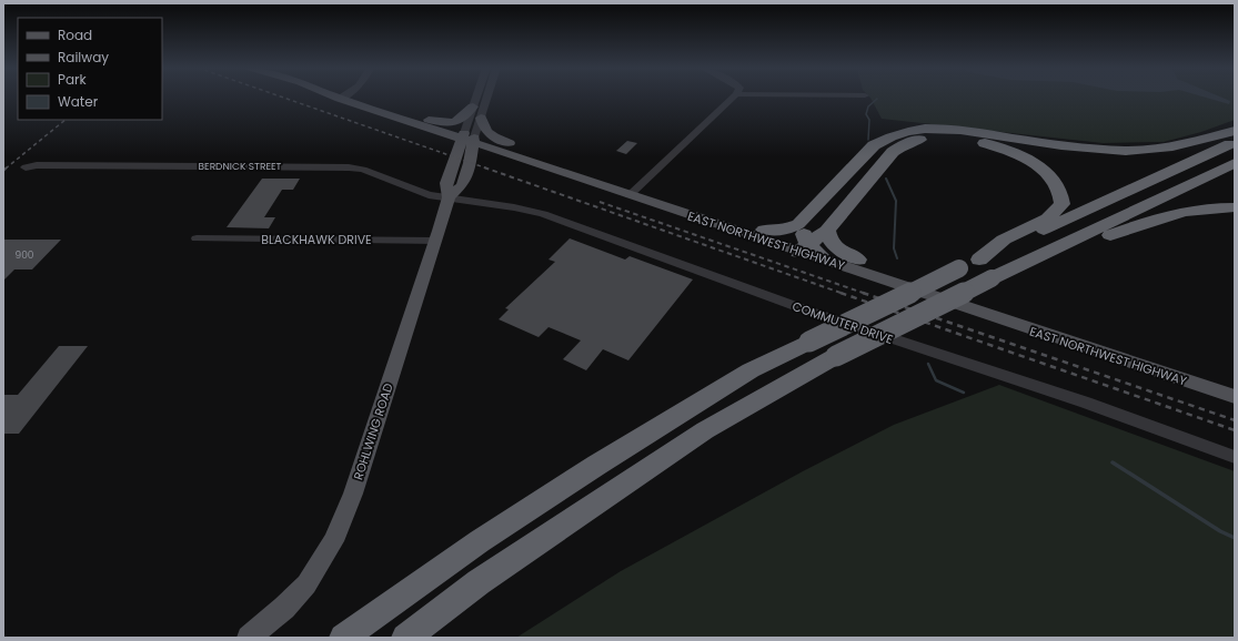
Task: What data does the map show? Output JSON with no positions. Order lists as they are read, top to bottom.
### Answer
{
  "streets": {
    "main road": ["EAST NORTHWEST HIGHWAY", "ROHLWING ROAD"],
    "street": ["BERDNICK STREET", "BLACKHAWK DRIVE", "COMMUTER DRIVE"]
  },
  "crossings": [
    ["BERDNICK STREET", "COMMUTER DRIVE"],
    ["BERDNICK STREET", "ROHLWING ROAD"],
    ["BLACKHAWK DRIVE", "ROHLWING ROAD"],
    ["EAST NORTHWEST HIGHWAY", "ROHLWING ROAD"],
    ["COMMUTER DRIVE", "ROHLWING ROAD"]
  ],
  "house_numbers": ["900"],
  "legend": [
    "Road",
    "Railway",
    "Park",
    "Water"
  ]
}
